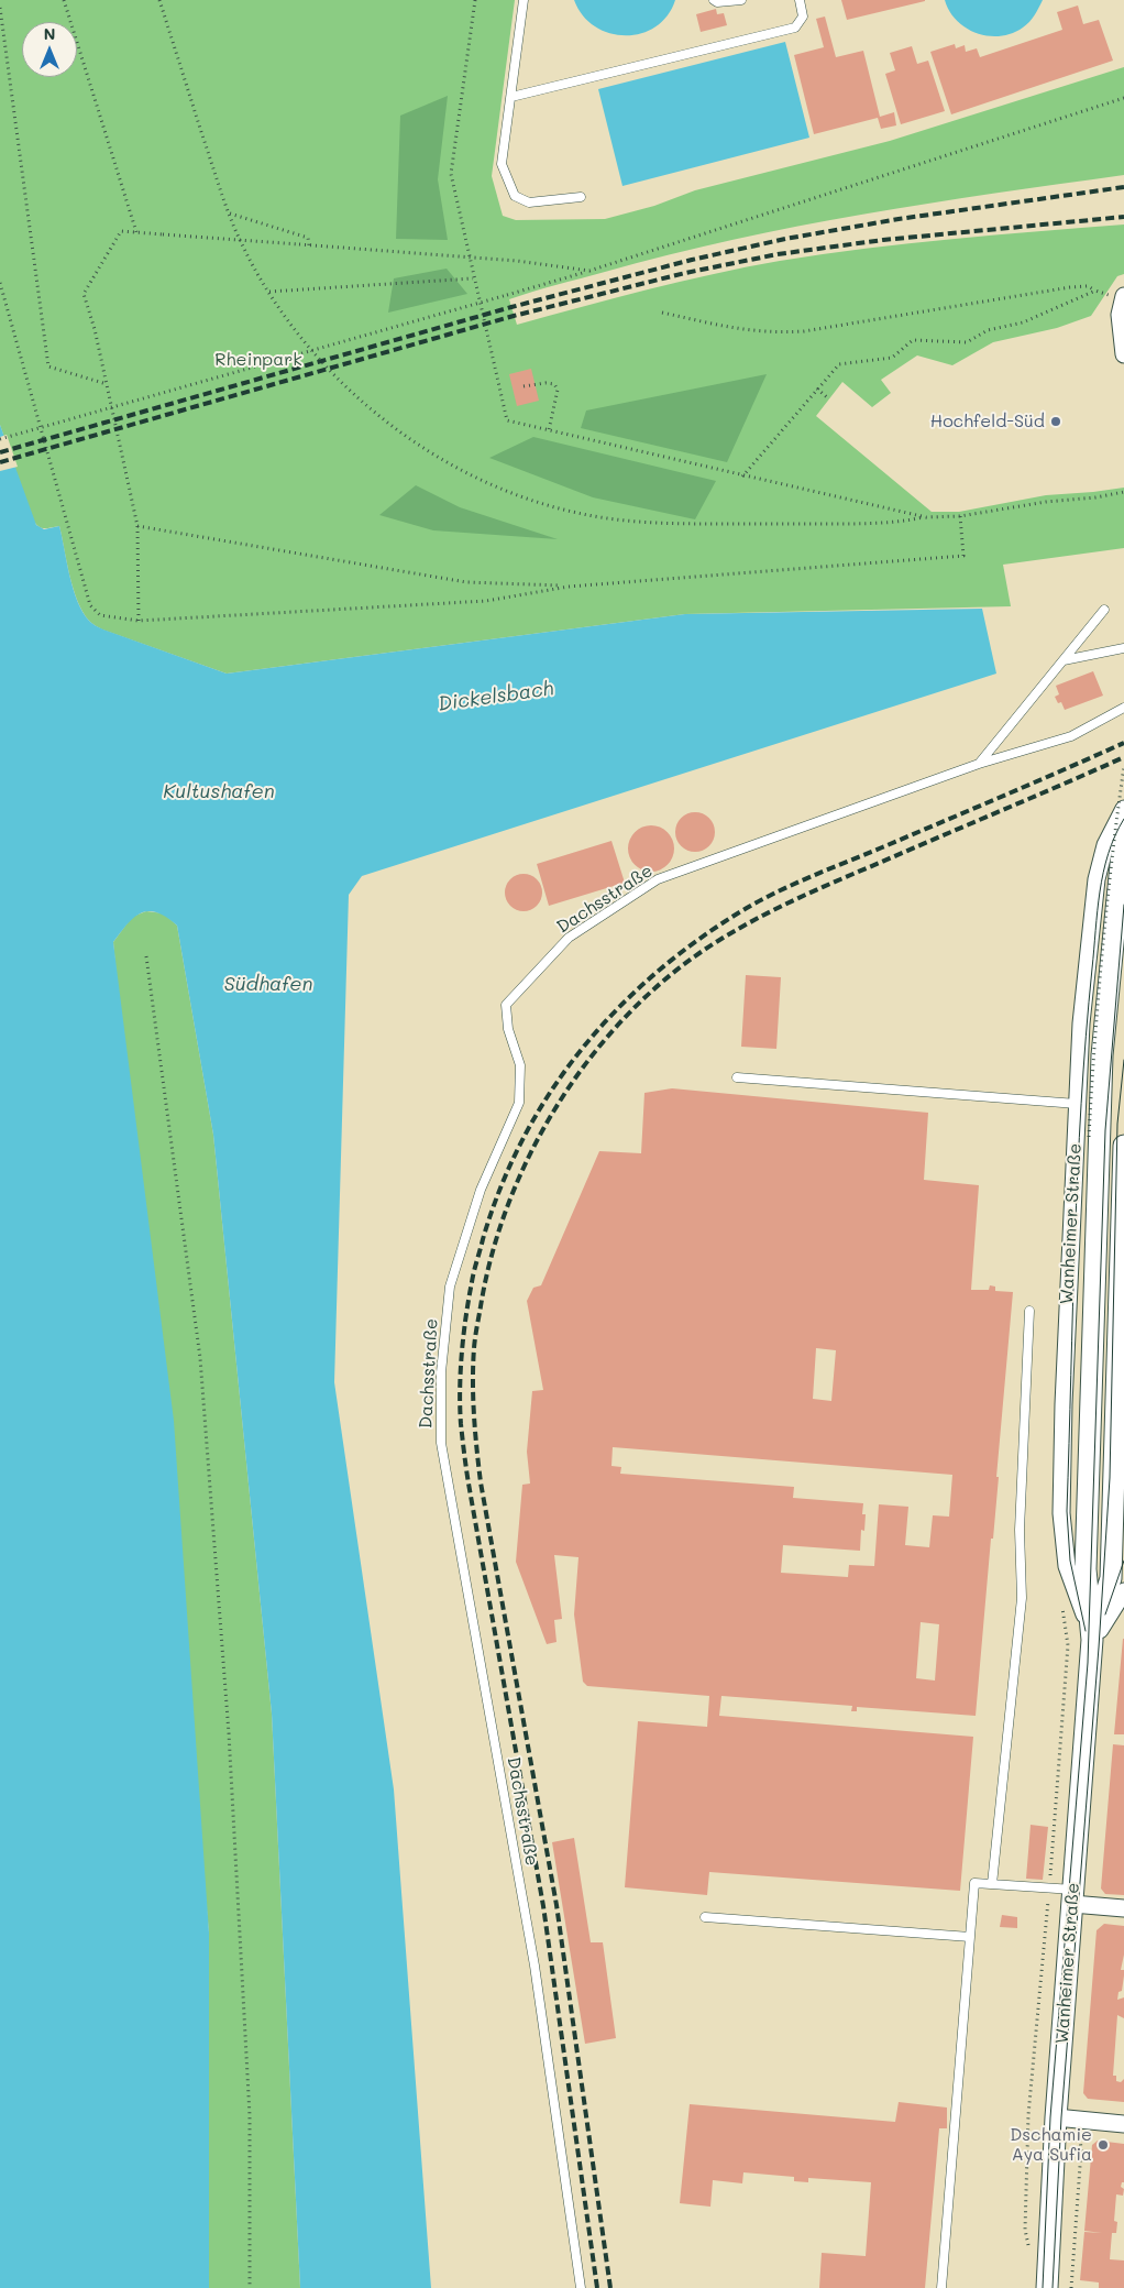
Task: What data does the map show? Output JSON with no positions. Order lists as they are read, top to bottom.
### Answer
{
  "streets": {
    "street": ["Wanheimer Straße"],
    "lane": ["Dachsstraße"]
  },
  "water": ["Dickelsbach", "Kultushafen", "Südhafen"],
  "parks": ["Rheinpark"],
  "places": ["Hochfeld-Süd", "Dschamie Aya Sufia"],
  "north": "top"
}
